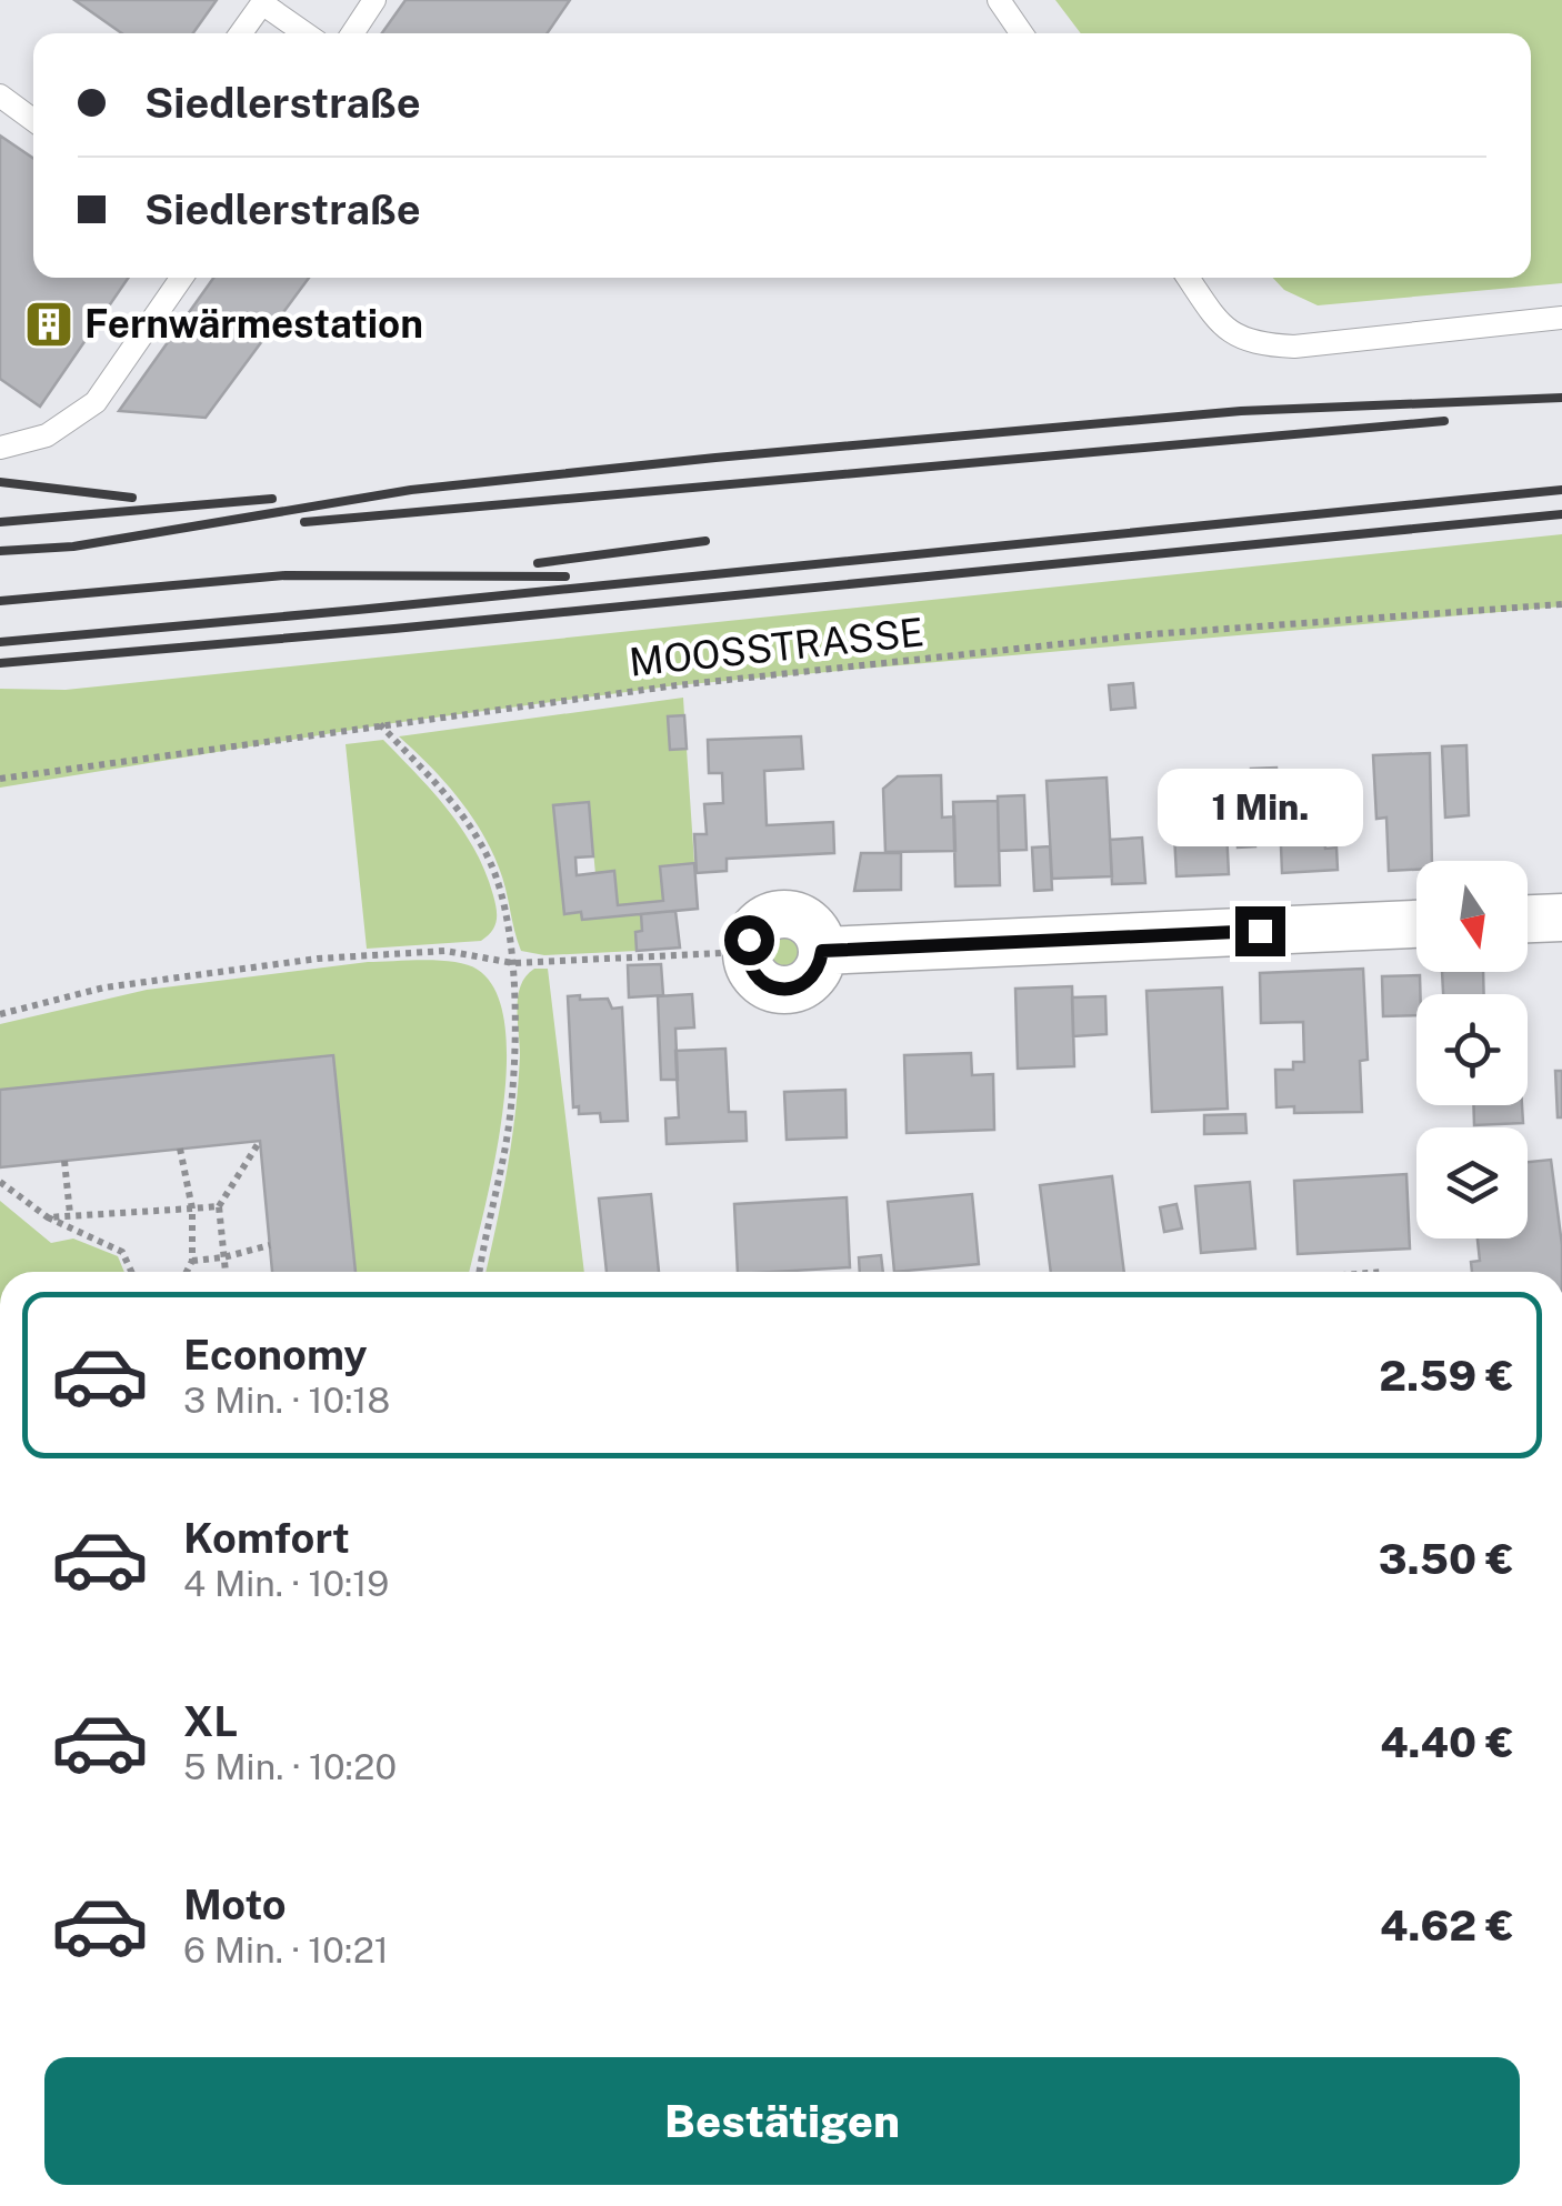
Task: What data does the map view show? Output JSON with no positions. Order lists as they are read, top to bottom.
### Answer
{
  "streets": {
    "path": ["MOOSSTRASSE"]
  },
  "places": {
    "building": ["Fernwärmestation"]
  },
  "north": "bottom",
  "page": {
    "banner": ["Siedlerstraße", "Siedlerstraße"],
    "bubble": "1 Min.",
    "list": [
      {
        "name": "Economy",
        "note": "3 Min. · 10:18",
        "value": "2.59 €"
      },
      {
        "name": "Komfort",
        "note": "4 Min. · 10:19",
        "value": "3.50 €"
      },
      {
        "name": "XL",
        "note": "5 Min. · 10:20",
        "value": "4.40 €"
      },
      {
        "name": "Moto",
        "note": "6 Min. · 10:21",
        "value": "4.62 €"
      }
    ],
    "buttons": "Bestätigen"
  }
}
